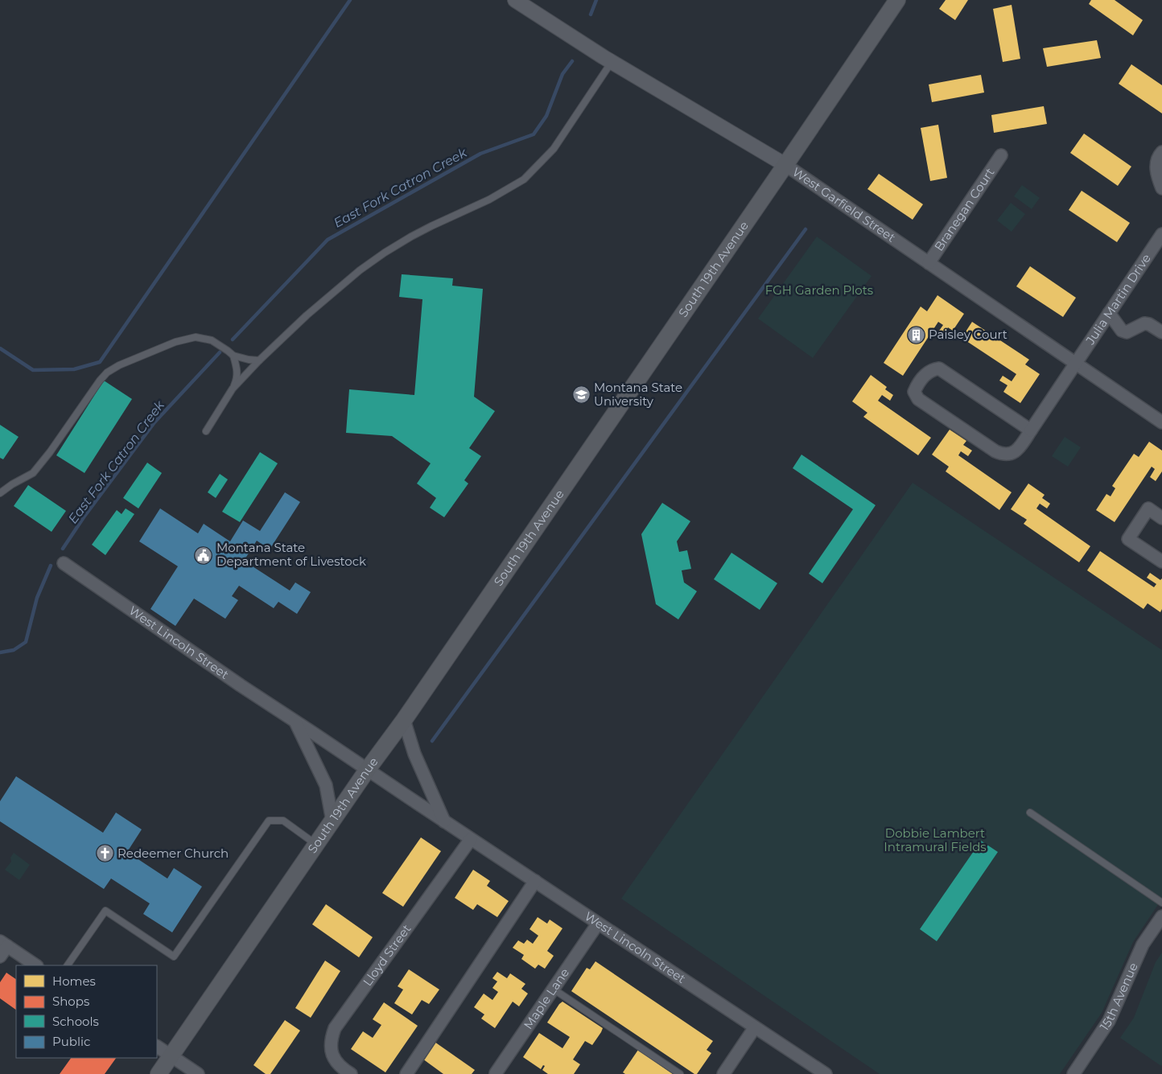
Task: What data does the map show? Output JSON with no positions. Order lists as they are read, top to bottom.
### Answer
{
  "streets": {
    "main road": ["South 19th Avenue"],
    "street": [
      "West Garfield Street",
      "Branegan Court",
      "Julia Martin Drive",
      "West Lincoln Street",
      "Lloyd Street",
      "15th Avenue",
      "Maple Lane"
    ]
  },
  "crossings": [
    ["West Garfield Street", "Branegan Court"],
    ["West Garfield Street", "South 19th Avenue"],
    ["West Garfield Street", "Julia Martin Drive"],
    ["South 19th Avenue", "West Lincoln Street"],
    ["West Lincoln Street", "Lloyd Street"],
    ["West Lincoln Street", "Maple Lane"]
  ],
  "water": ["East Fork Catron Creek"],
  "parks": ["FGH Garden Plots", "Dobbie Lambert Intramural Fields"],
  "places": {
    "building": ["Paisley Court"],
    "school or university": ["Montana State University"],
    "public building": ["Montana State Department of Livestock"],
    "church": ["Redeemer Church"]
  },
  "legend": [
    "Homes",
    "Shops",
    "Schools",
    "Public"
  ]
}
